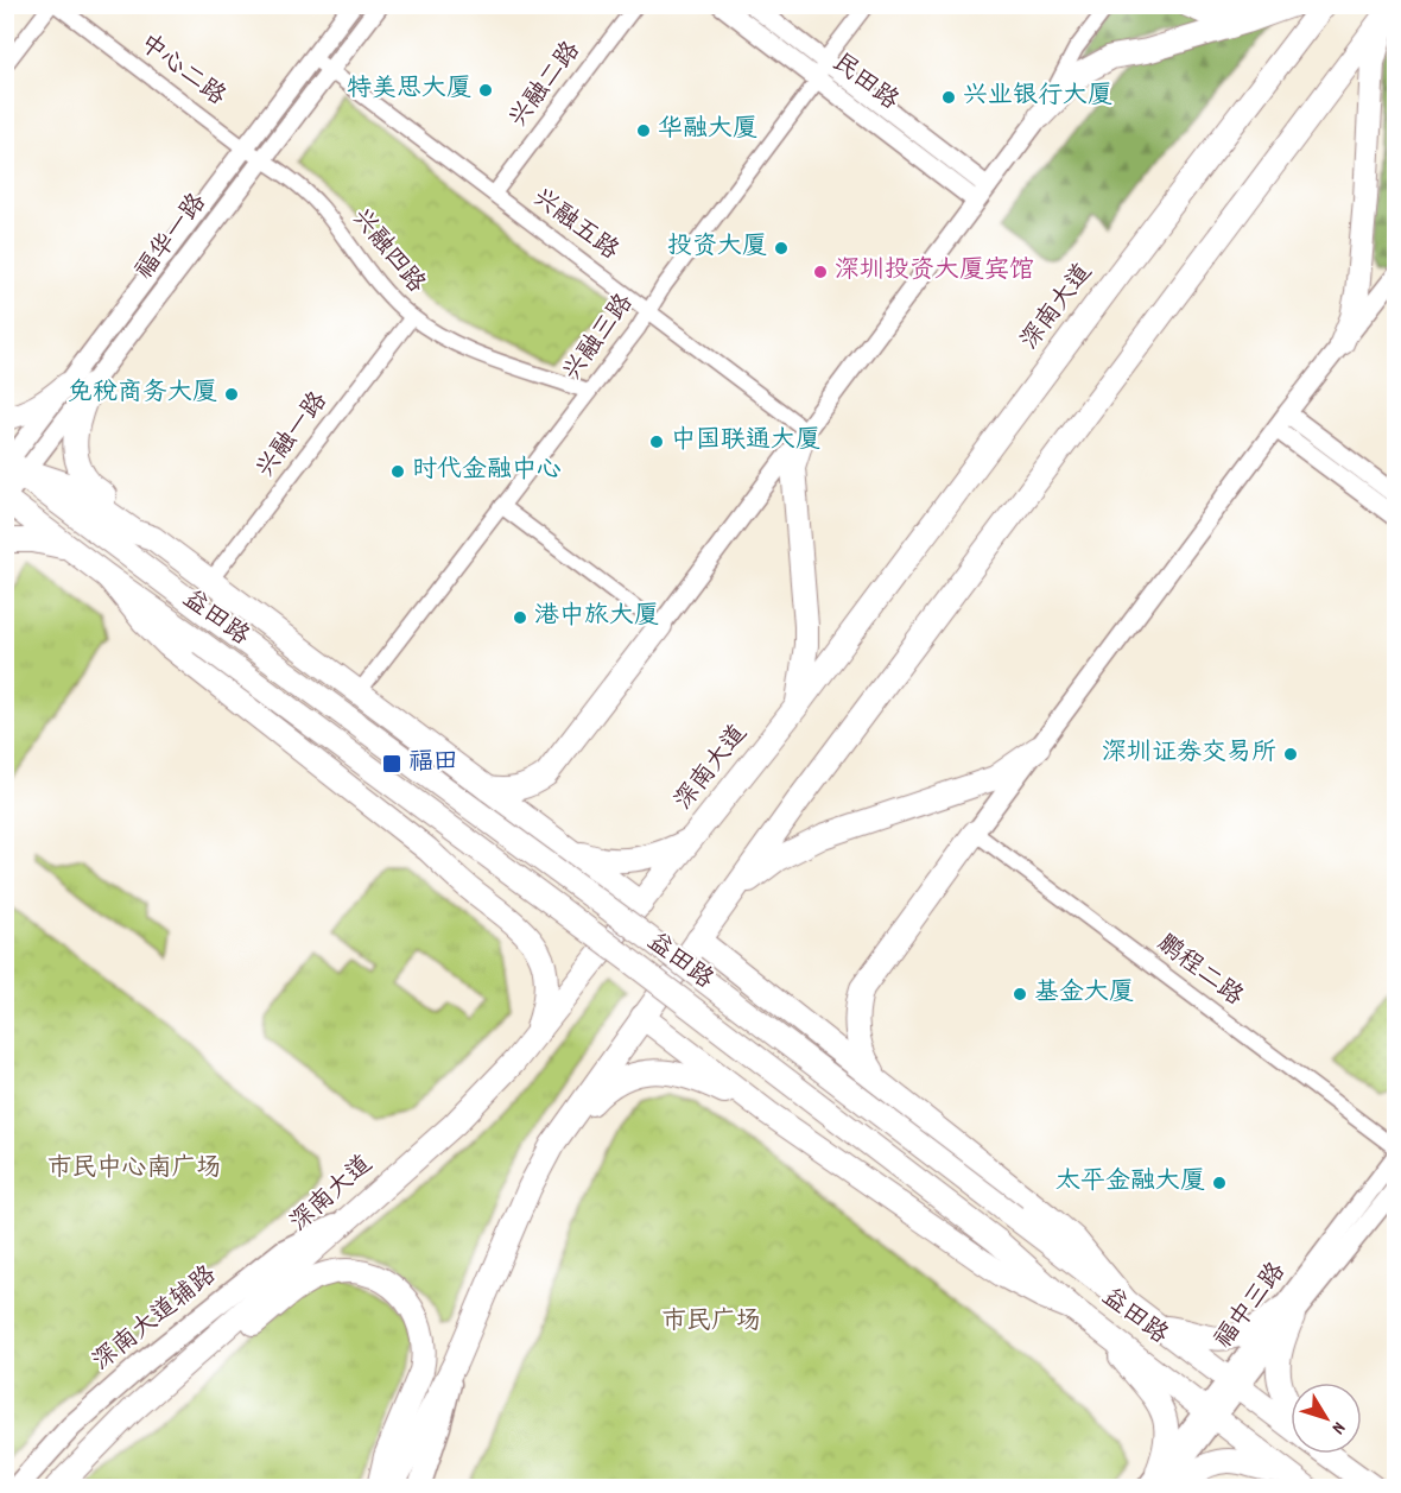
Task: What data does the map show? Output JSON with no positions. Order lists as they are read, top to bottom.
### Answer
{
  "streets": {
    "main road": ["深南大道", "益田路", "深南大道辅路"],
    "street": [
      "中心二路",
      "民田路",
      "兴融二路",
      "兴融五路",
      "福华一路",
      "兴融四路",
      "兴融三路",
      "兴融一路",
      "鹏程二路",
      "福中三路"
    ]
  },
  "crossings": [
    ["中心二路", "福华一路"],
    ["中心二路", "兴融四路"],
    ["民田路", "兴融三路"],
    ["兴融二路", "兴融五路"],
    ["兴融五路", "福华一路"],
    ["兴融五路", "兴融三路"],
    ["福华一路", "兴融四路"],
    ["福华一路", "益田路"],
    ["兴融四路", "兴融三路"],
    ["兴融四路", "兴融一路"],
    ["深南大道", "深南大道辅路"],
    ["益田路", "福中三路"]
  ],
  "parks": ["市民中心南广场", "市民广场"],
  "places": {
    "other": [
      "特美思大厦",
      "兴业银行大厦",
      "华融大厦",
      "投资大厦",
      "深圳投资大厦宾馆",
      "免税商务大厦",
      "中国联通大厦",
      "时代金融中心",
      "港中旅大厦",
      "深圳证券交易所",
      "基金大厦",
      "太平金融大厦"
    ],
    "transit": ["福田"]
  },
  "north": "bottom right"
}
